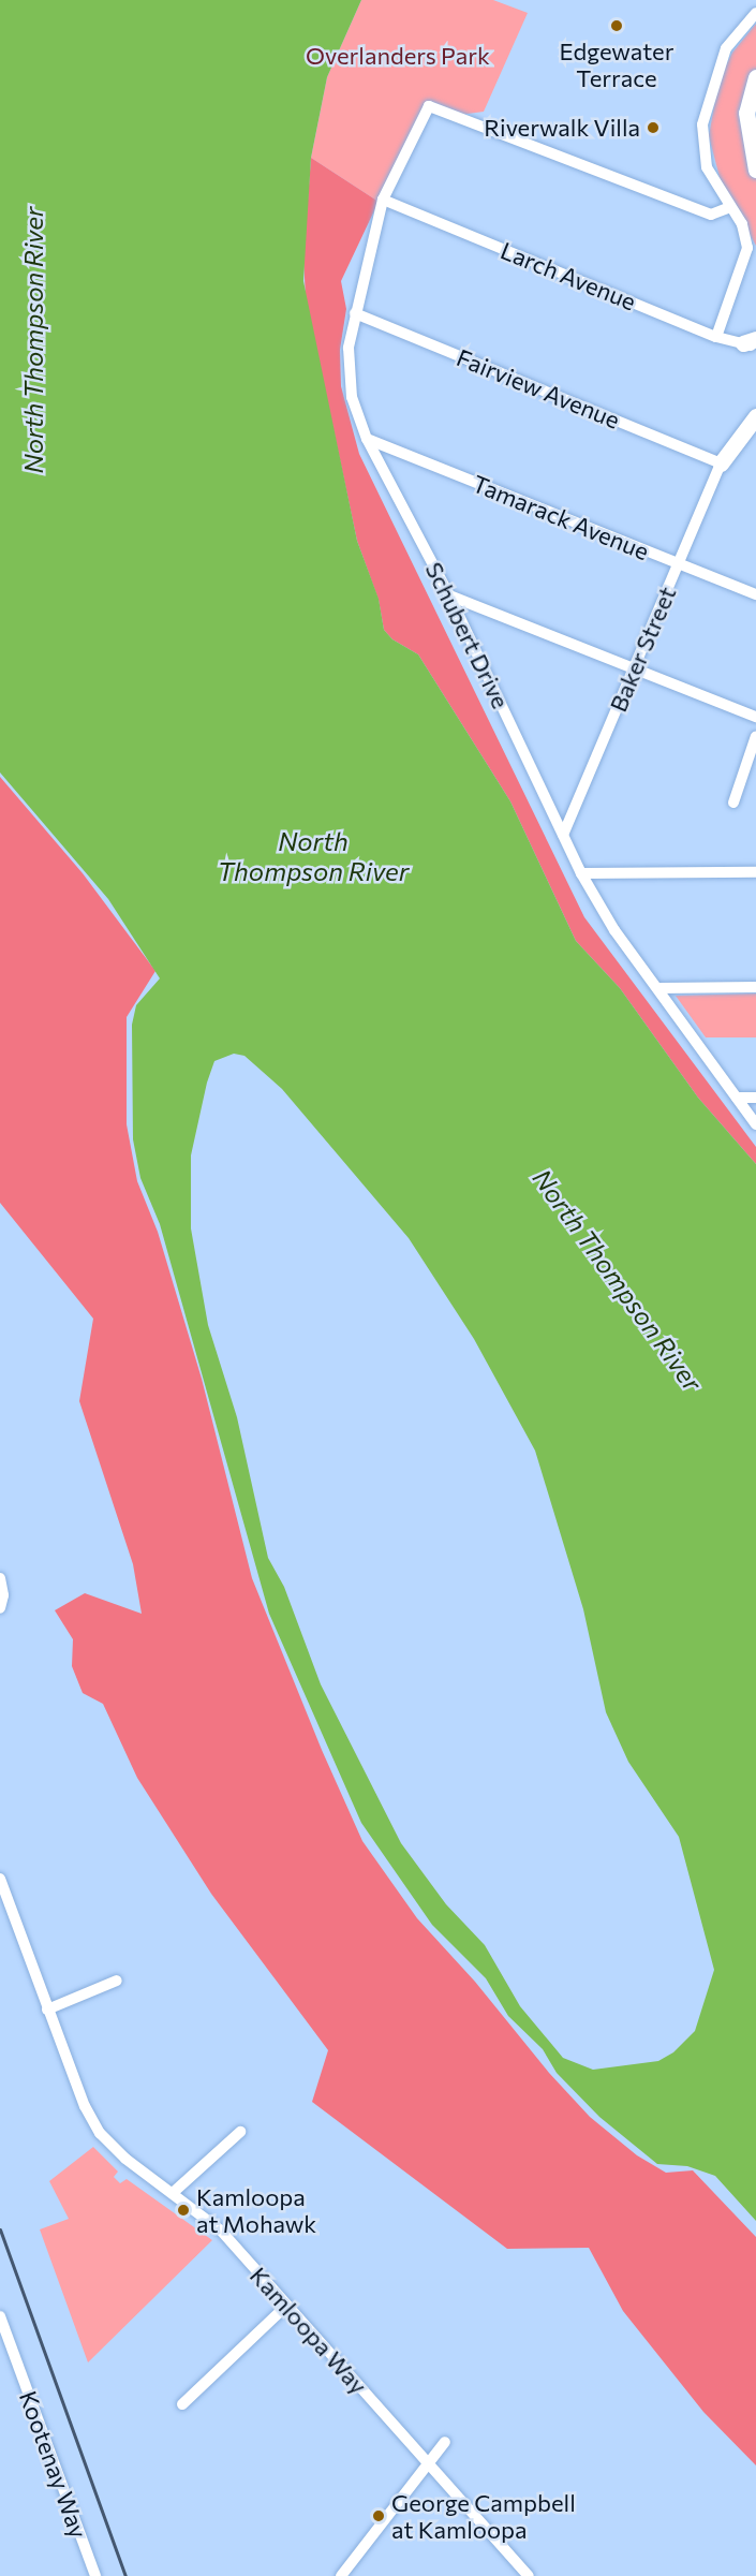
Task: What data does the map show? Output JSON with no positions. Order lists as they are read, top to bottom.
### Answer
{
  "streets": {
    "street": [
      "Larch Avenue",
      "Fairview Avenue",
      "Tamarack Avenue",
      "Schubert Drive",
      "Baker Street",
      "Kamloopa Way",
      "Kootenay Way"
    ]
  },
  "crossings": [
    ["Larch Avenue", "Schubert Drive"],
    ["Fairview Avenue", "Schubert Drive"],
    ["Fairview Avenue", "Baker Street"],
    ["Tamarack Avenue", "Schubert Drive"],
    ["Tamarack Avenue", "Baker Street"],
    ["Schubert Drive", "Baker Street"]
  ],
  "water": ["North Thompson River"],
  "parks": ["Overlanders Park"],
  "places": [
    "Edgewater Terrace",
    "Riverwalk Villa",
    "Kamloopa at Mohawk",
    "George Campbell at Kamloopa"
  ]
}
